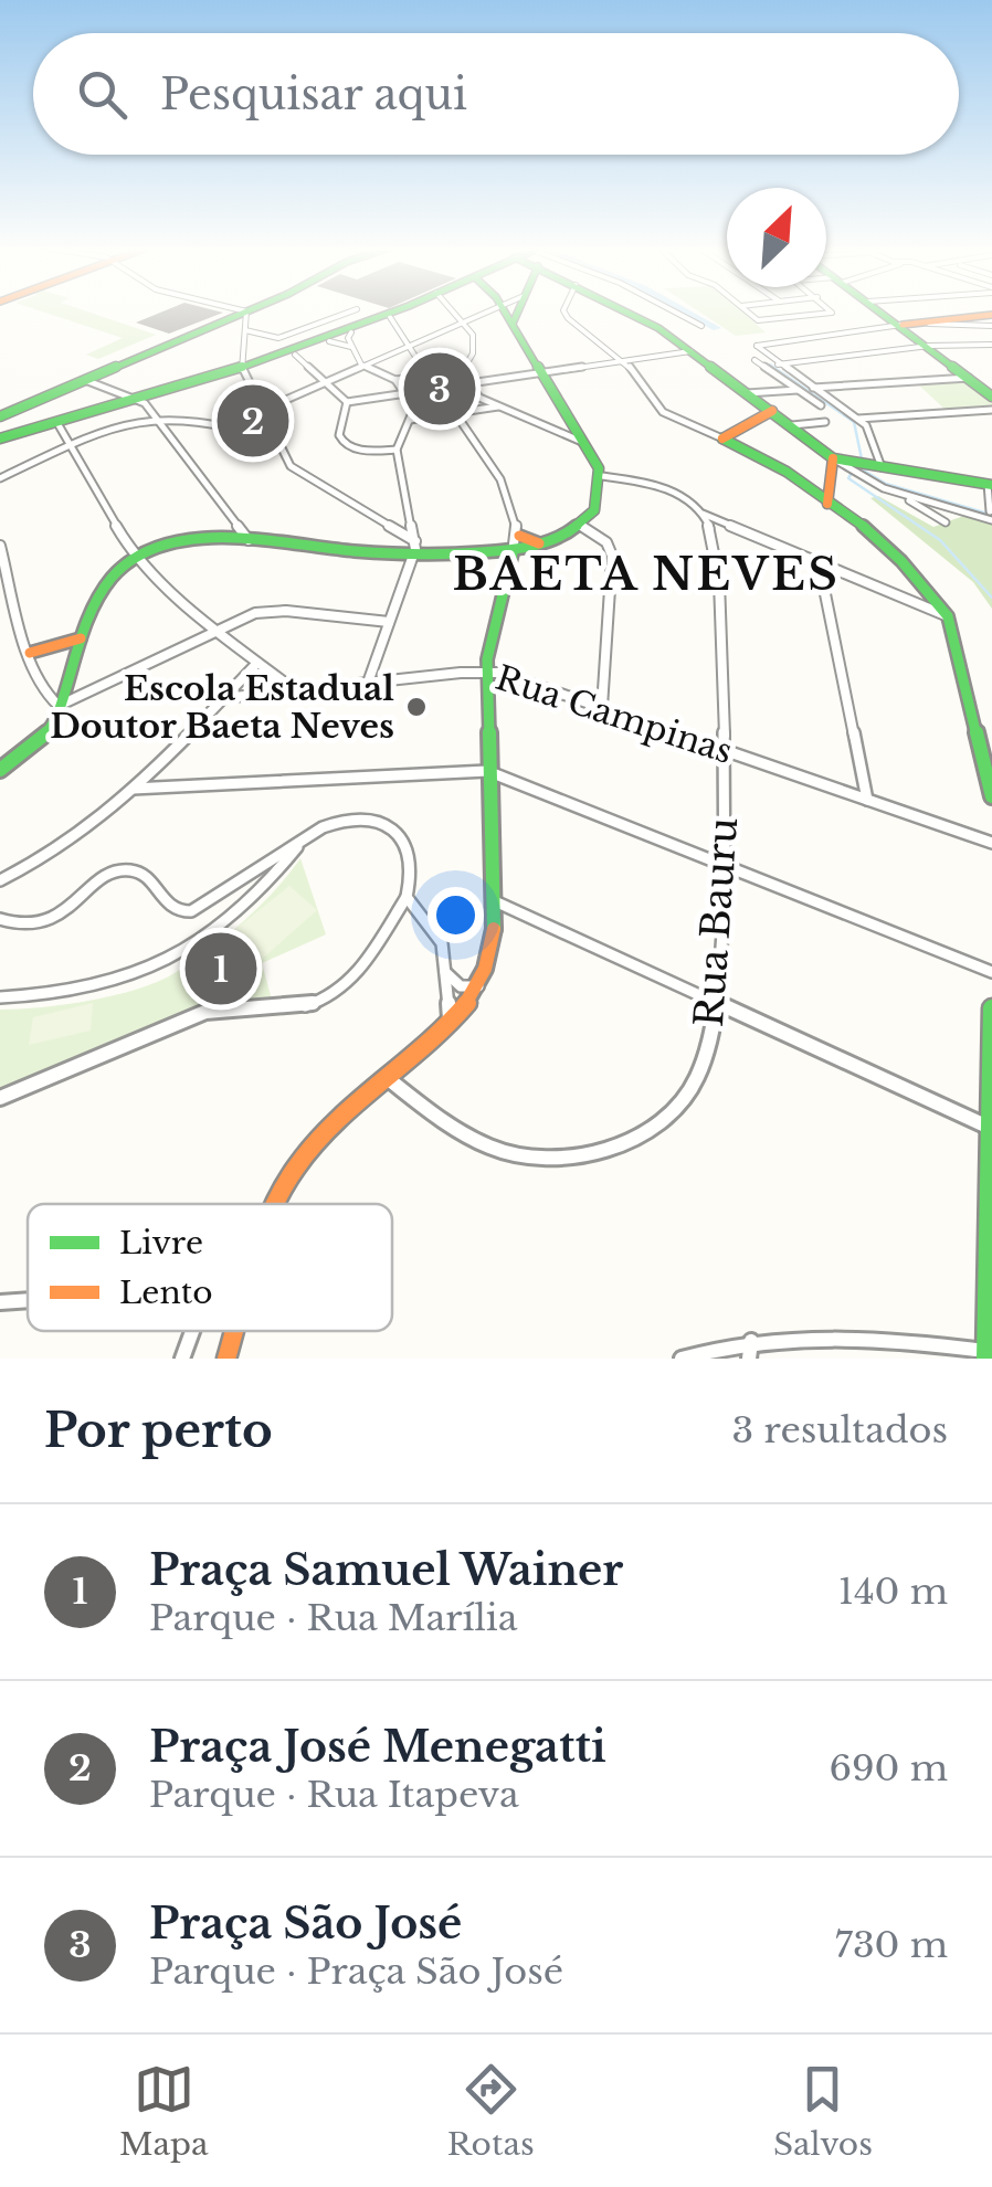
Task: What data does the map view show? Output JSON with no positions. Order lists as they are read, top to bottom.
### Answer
{
  "streets": {
    "street": ["Rua Campinas", "Rua Bauru"]
  },
  "crossings": [
    ["Rua Campinas", "Rua Bauru"]
  ],
  "districts": ["BAETA NEVES"],
  "places": ["Escola Estadual Doutor Baeta Neves"],
  "legend": ["Livre", "Lento"],
  "north": "top right",
  "page": {
    "search": "Pesquisar aqui",
    "pins": ["3", "2", "1"],
    "heading": ["Por perto", "3 resultados"],
    "list": [
      {
        "mark": "1",
        "name": "Praça Samuel Wainer",
        "note": "Parque · Rua Marília",
        "value": "140 m"
      },
      {
        "mark": "2",
        "name": "Praça José Menegatti",
        "note": "Parque · Rua Itapeva",
        "value": "690 m"
      },
      {
        "mark": "3",
        "name": "Praça São José",
        "note": "Parque · Praça São José",
        "value": "730 m"
      }
    ],
    "nav": ["Mapa", "Rotas", "Salvos"]
  }
}
